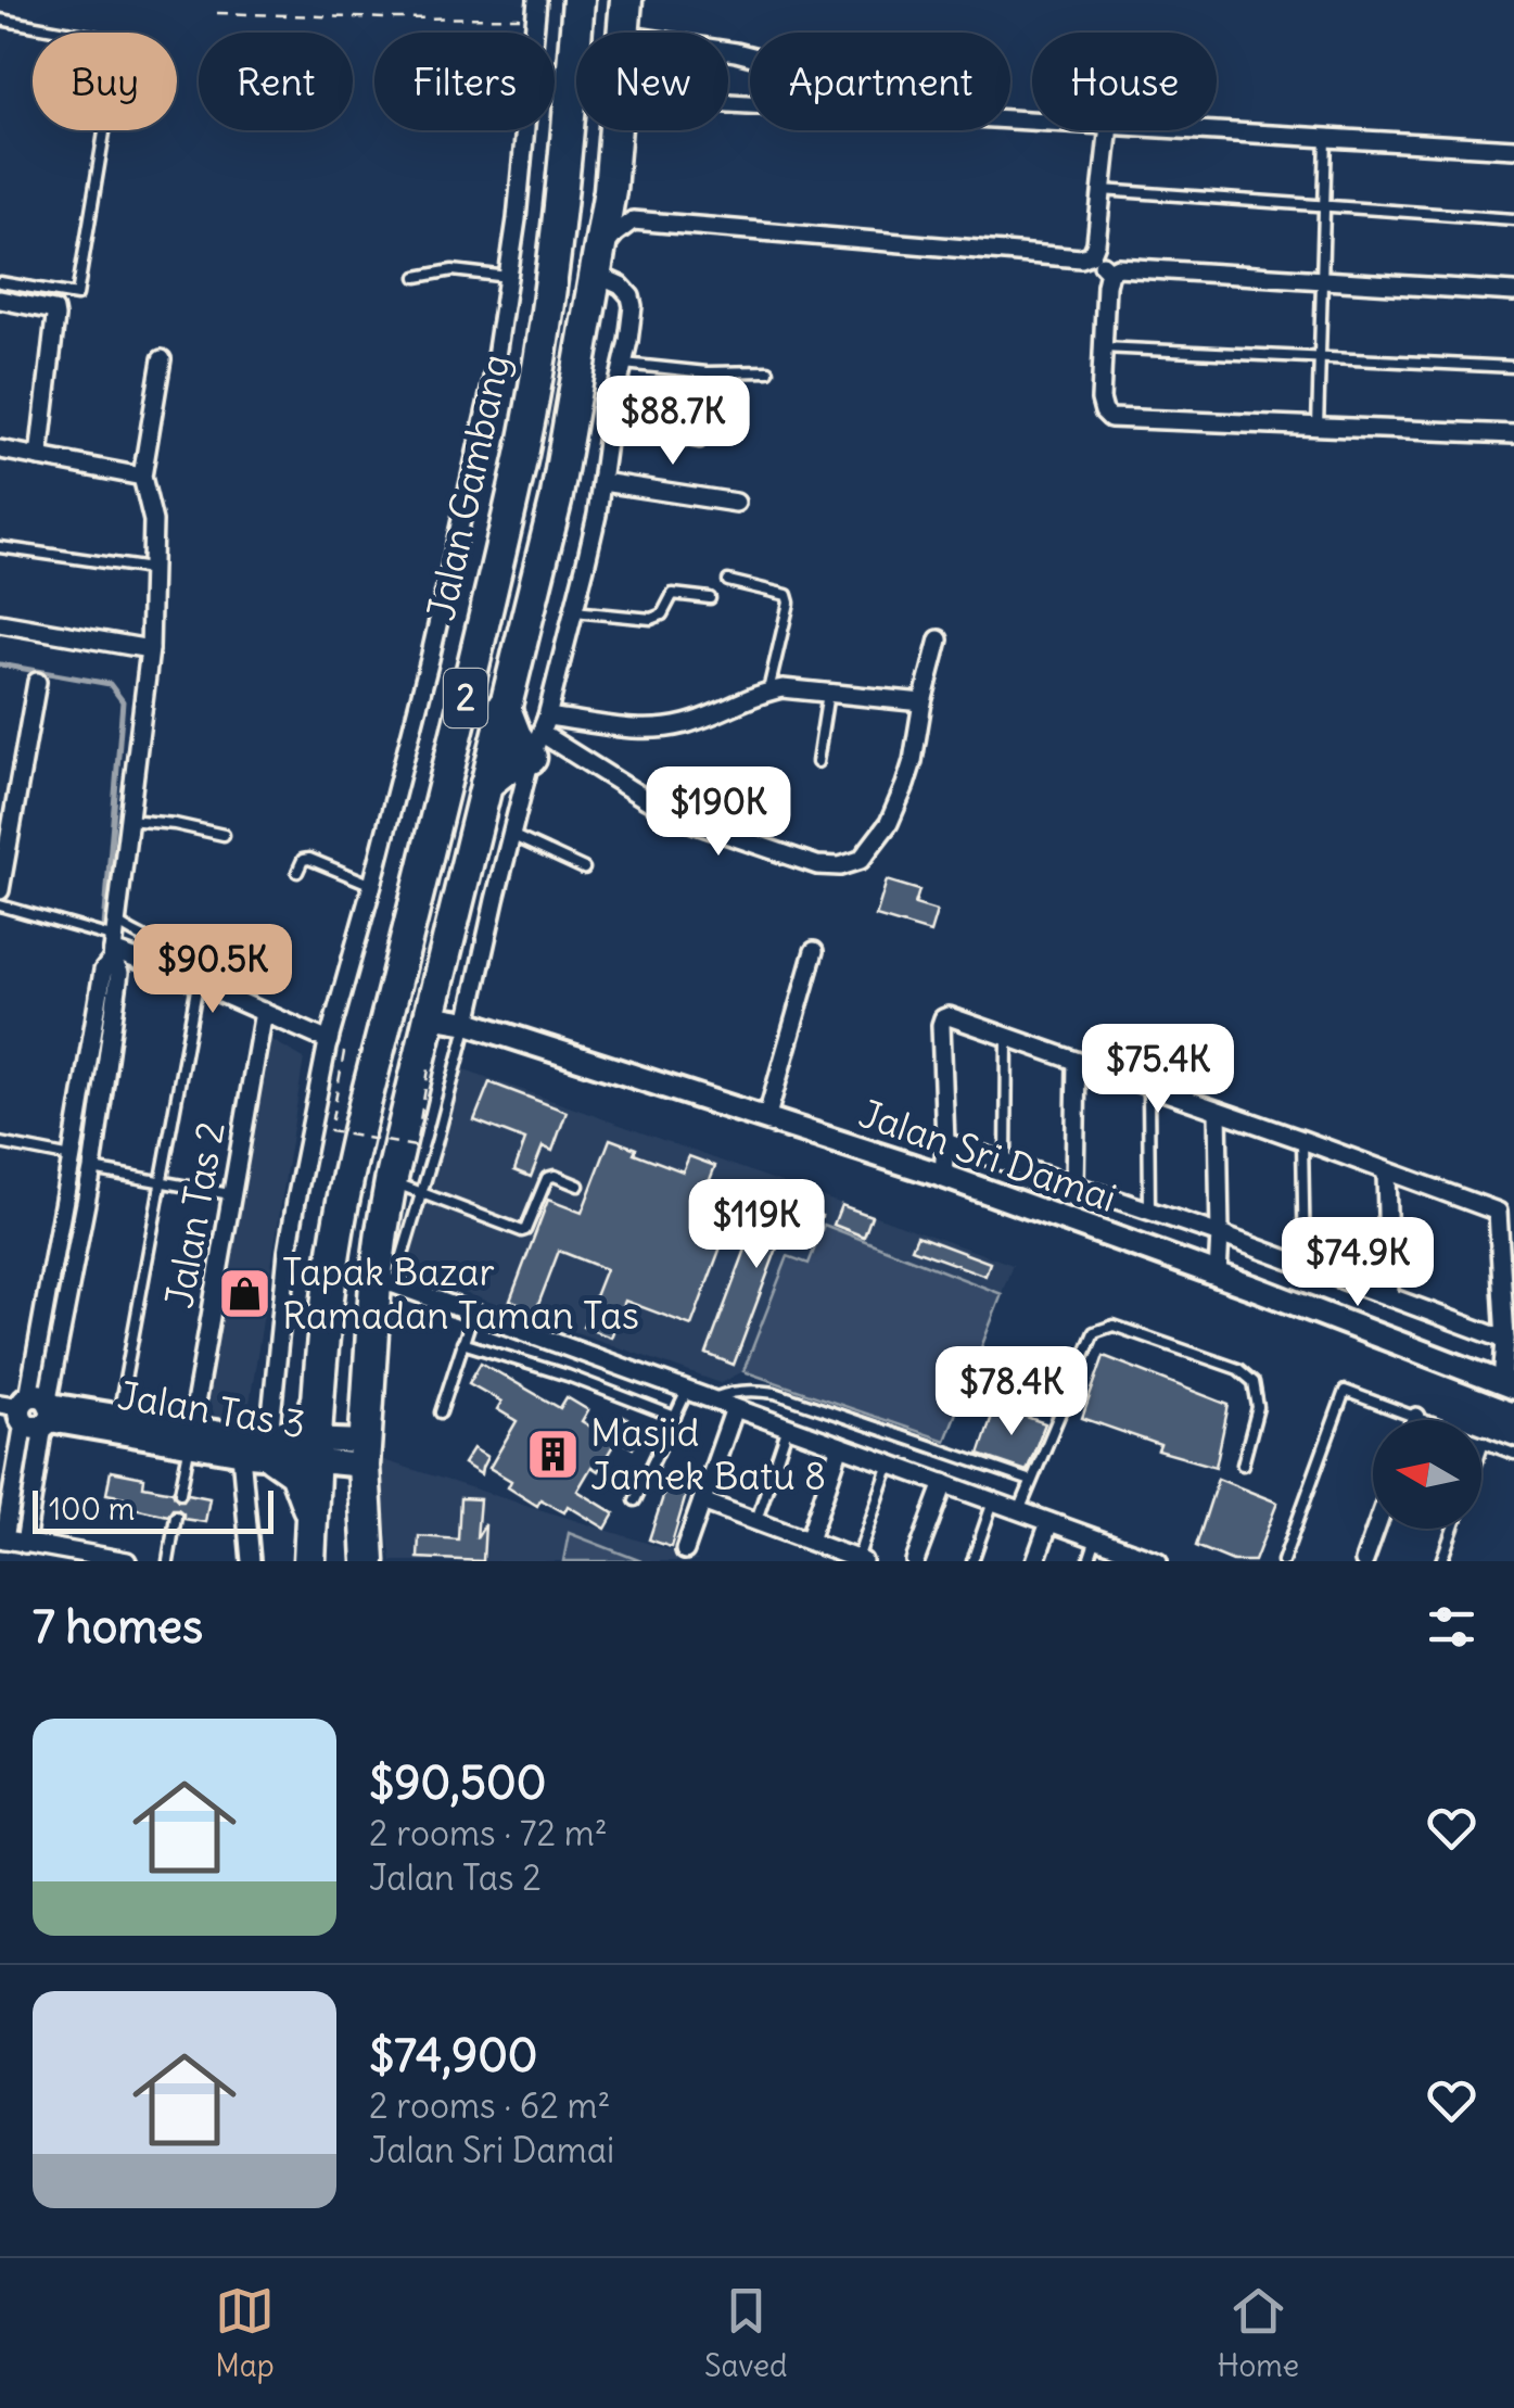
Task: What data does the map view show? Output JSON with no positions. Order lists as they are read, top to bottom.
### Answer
{
  "streets": {
    "highway": ["Jalan Gambang", "2"],
    "street": ["Jalan Sri Damai", "Jalan Tas 2", "Jalan Tas 3"]
  },
  "crossings": [
    ["Jalan Gambang", "Jalan Tas 3"],
    ["2", "Jalan Sri Damai"],
    ["2", "Jalan Tas 3"],
    ["Jalan Tas 2", "Jalan Tas 3"]
  ],
  "places": {
    "shop": ["Tapak Bazar Ramadan Taman Tas"],
    "building": ["Masjid Jamek Batu 8"]
  },
  "scale_bar": "100 m",
  "north": "left",
  "page": {
    "chip": [
      "Buy",
      "Rent",
      "Filters",
      "New",
      "Apartment",
      "House"
    ],
    "price": [
      "$88.7K",
      "$190K",
      "$90.5K",
      "$75.4K",
      "$119K",
      "$74.9K",
      "$78.4K"
    ],
    "scale": "100 m",
    "heading": "7 homes",
    "list": [
      {
        "name": "$90,500",
        "note": "2 rooms · 72 m² · Jalan Tas 2"
      },
      {
        "name": "$74,900",
        "note": "2 rooms · 62 m² · Jalan Sri Damai"
      }
    ],
    "tabs": ["Map", "Saved", "Home"]
  }
}
